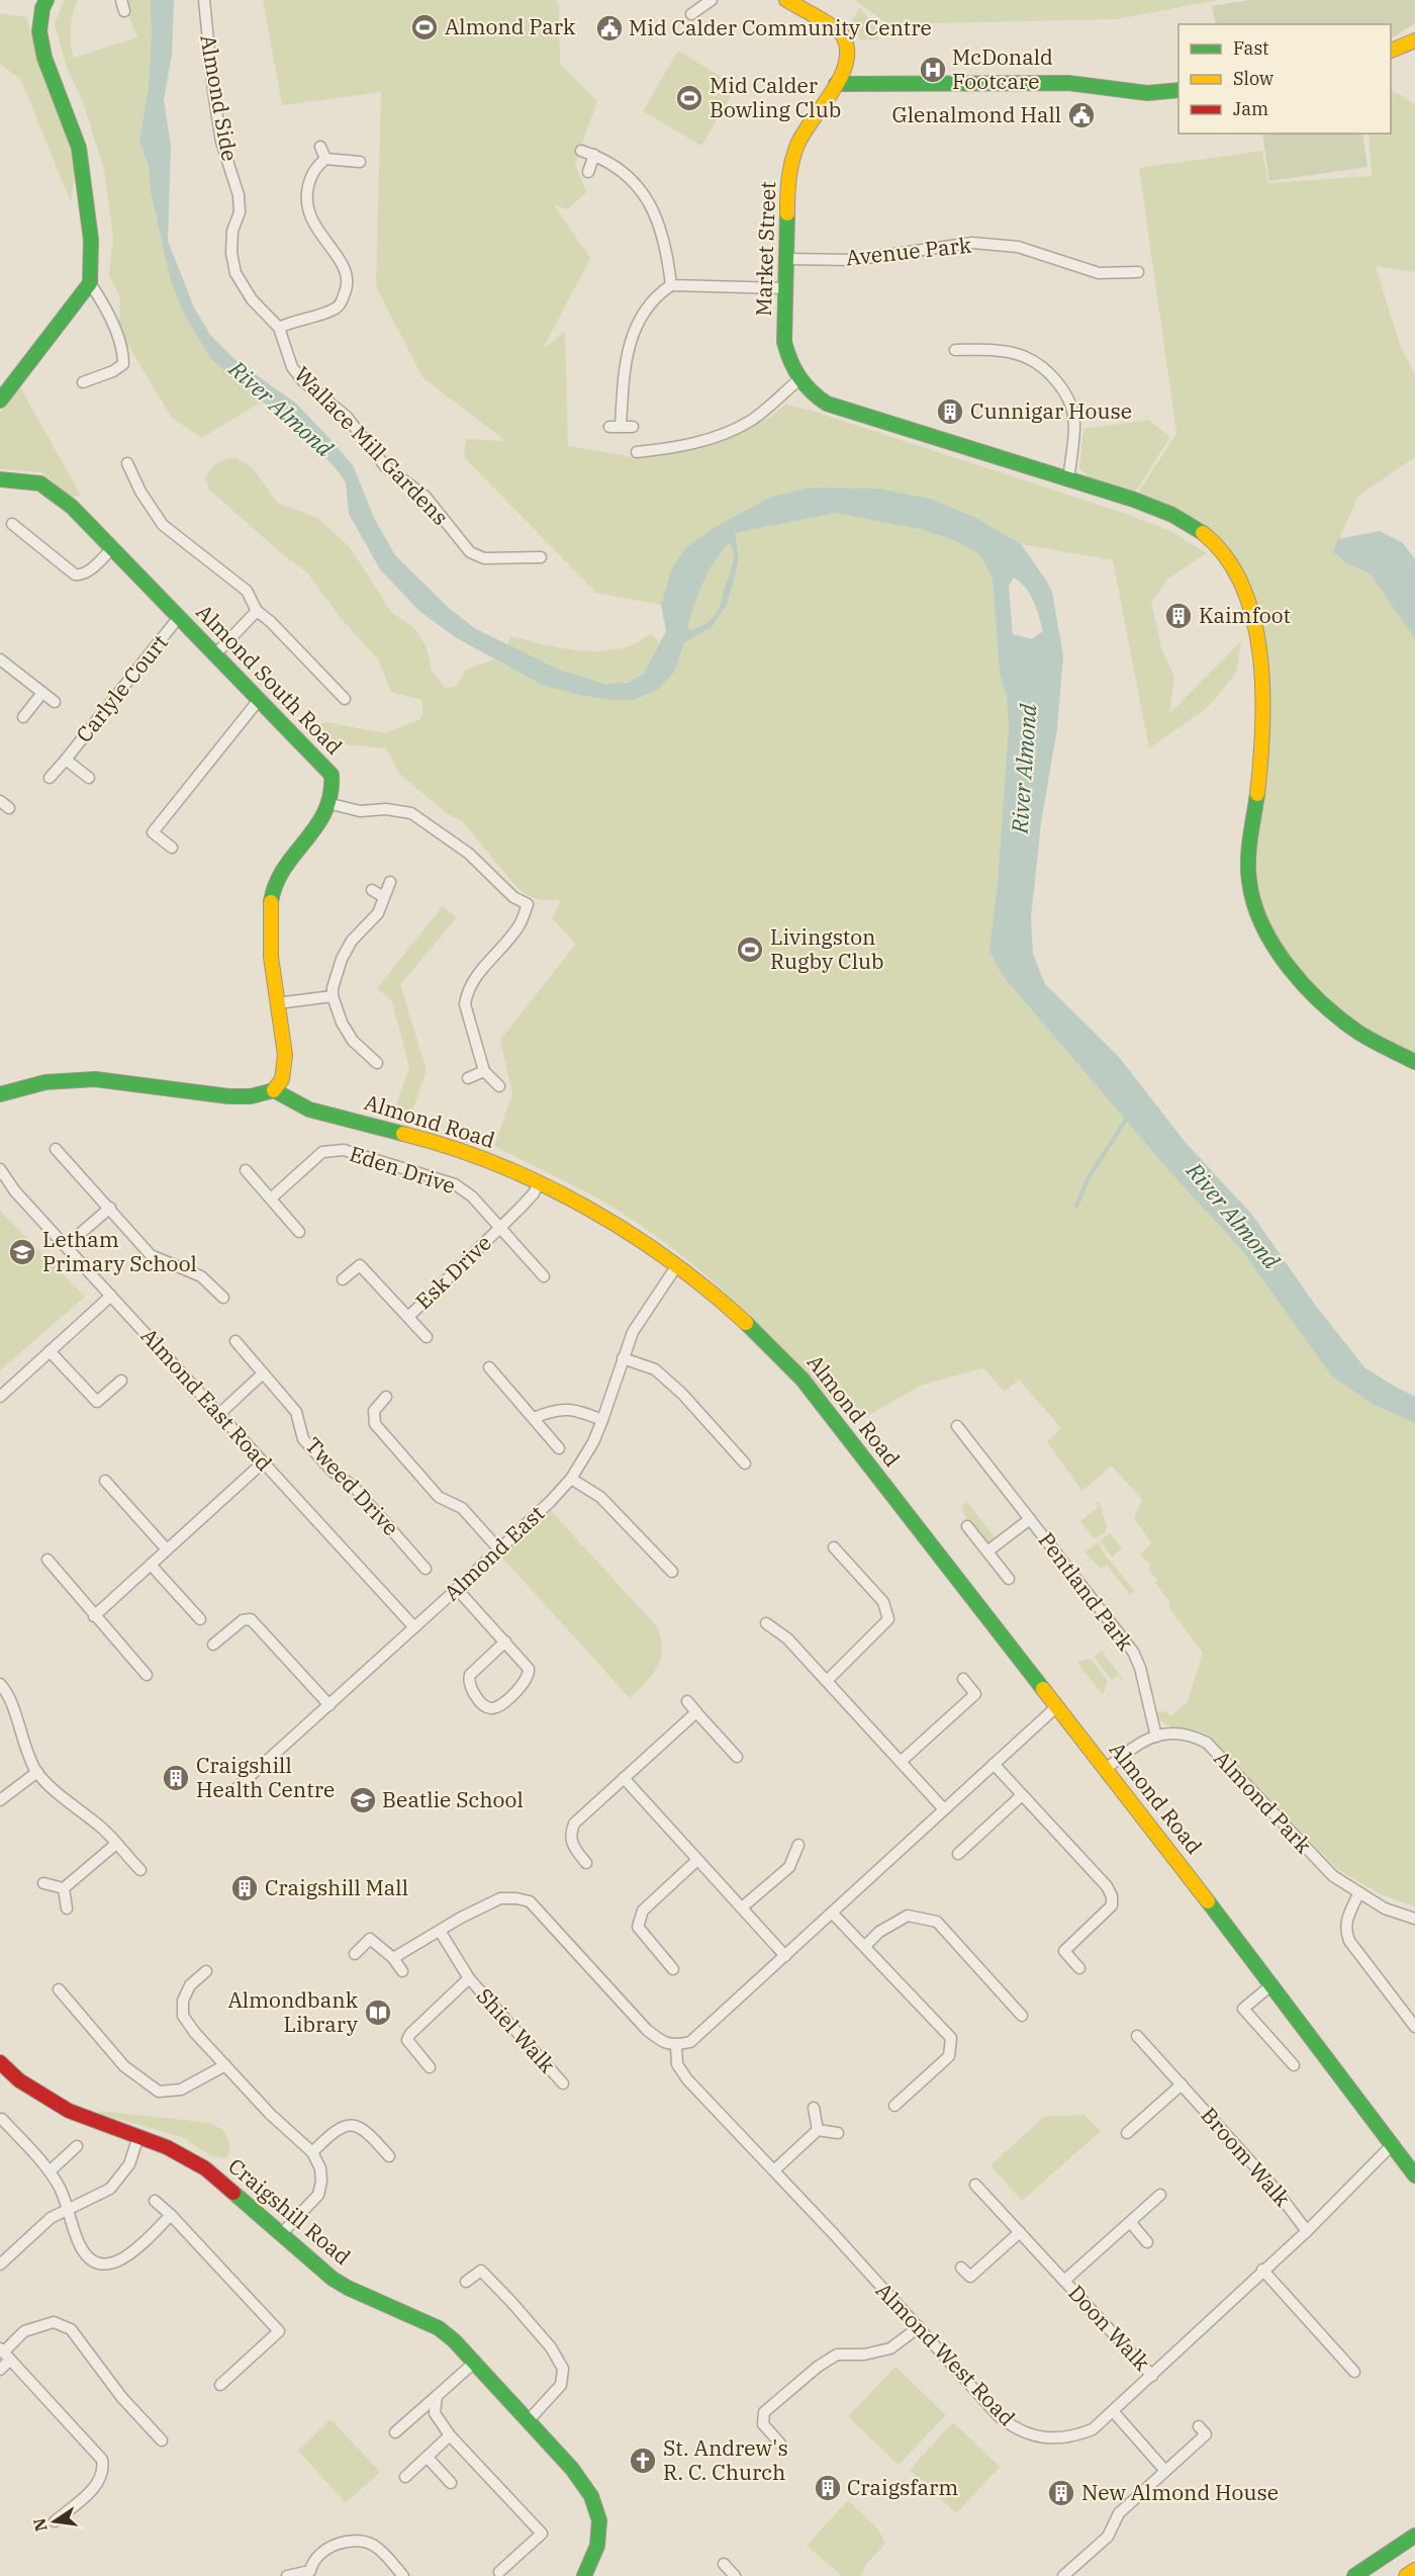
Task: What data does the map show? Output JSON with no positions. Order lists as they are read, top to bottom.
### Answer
{
  "streets": {
    "street": [
      "Almond Side",
      "Market Street",
      "Avenue Park",
      "Wallace Mill Gardens",
      "Almond South Road",
      "Carlyle Court",
      "Almond Road",
      "Eden Drive",
      "Esk Drive",
      "Almond East Road",
      "Tweed Drive",
      "Almond East",
      "Pentland Park",
      "Almond Park",
      "Shiel Walk",
      "Broom Walk",
      "Craigshill Road",
      "Doon Walk",
      "Almond West Road"
    ]
  },
  "crossings": [
    ["Almond Side", "Wallace Mill Gardens"],
    ["Market Street", "Avenue Park"],
    ["Almond South Road", "Carlyle Court"],
    ["Almond Road", "Esk Drive"],
    ["Almond Road", "Almond East"],
    ["Almond Road", "Almond Park"],
    ["Almond Road", "Almond West Road"],
    ["Eden Drive", "Esk Drive"],
    ["Almond East Road", "Almond East"],
    ["Pentland Park", "Almond Park"],
    ["Broom Walk", "Almond West Road"],
    ["Doon Walk", "Almond West Road"]
  ],
  "water": ["River Almond"],
  "places": {
    "sports": ["Almond Park", "Mid Calder Bowling Club", "Livingston Rugby Club"],
    "public building": ["Mid Calder Community Centre", "Glenalmond Hall"],
    "hospital": ["McDonald Footcare"],
    "building": [
      "Cunnigar House",
      "Kaimfoot",
      "Craigshill Health Centre",
      "Craigshill Mall",
      "Craigsfarm",
      "New Almond House"
    ],
    "school or university": ["Letham Primary School", "Beatlie School"],
    "library": ["Almondbank Library"],
    "church": ["St. Andrew's R. C. Church"]
  },
  "legend": ["Fast", "Slow", "Jam"],
  "north": "left"
}
